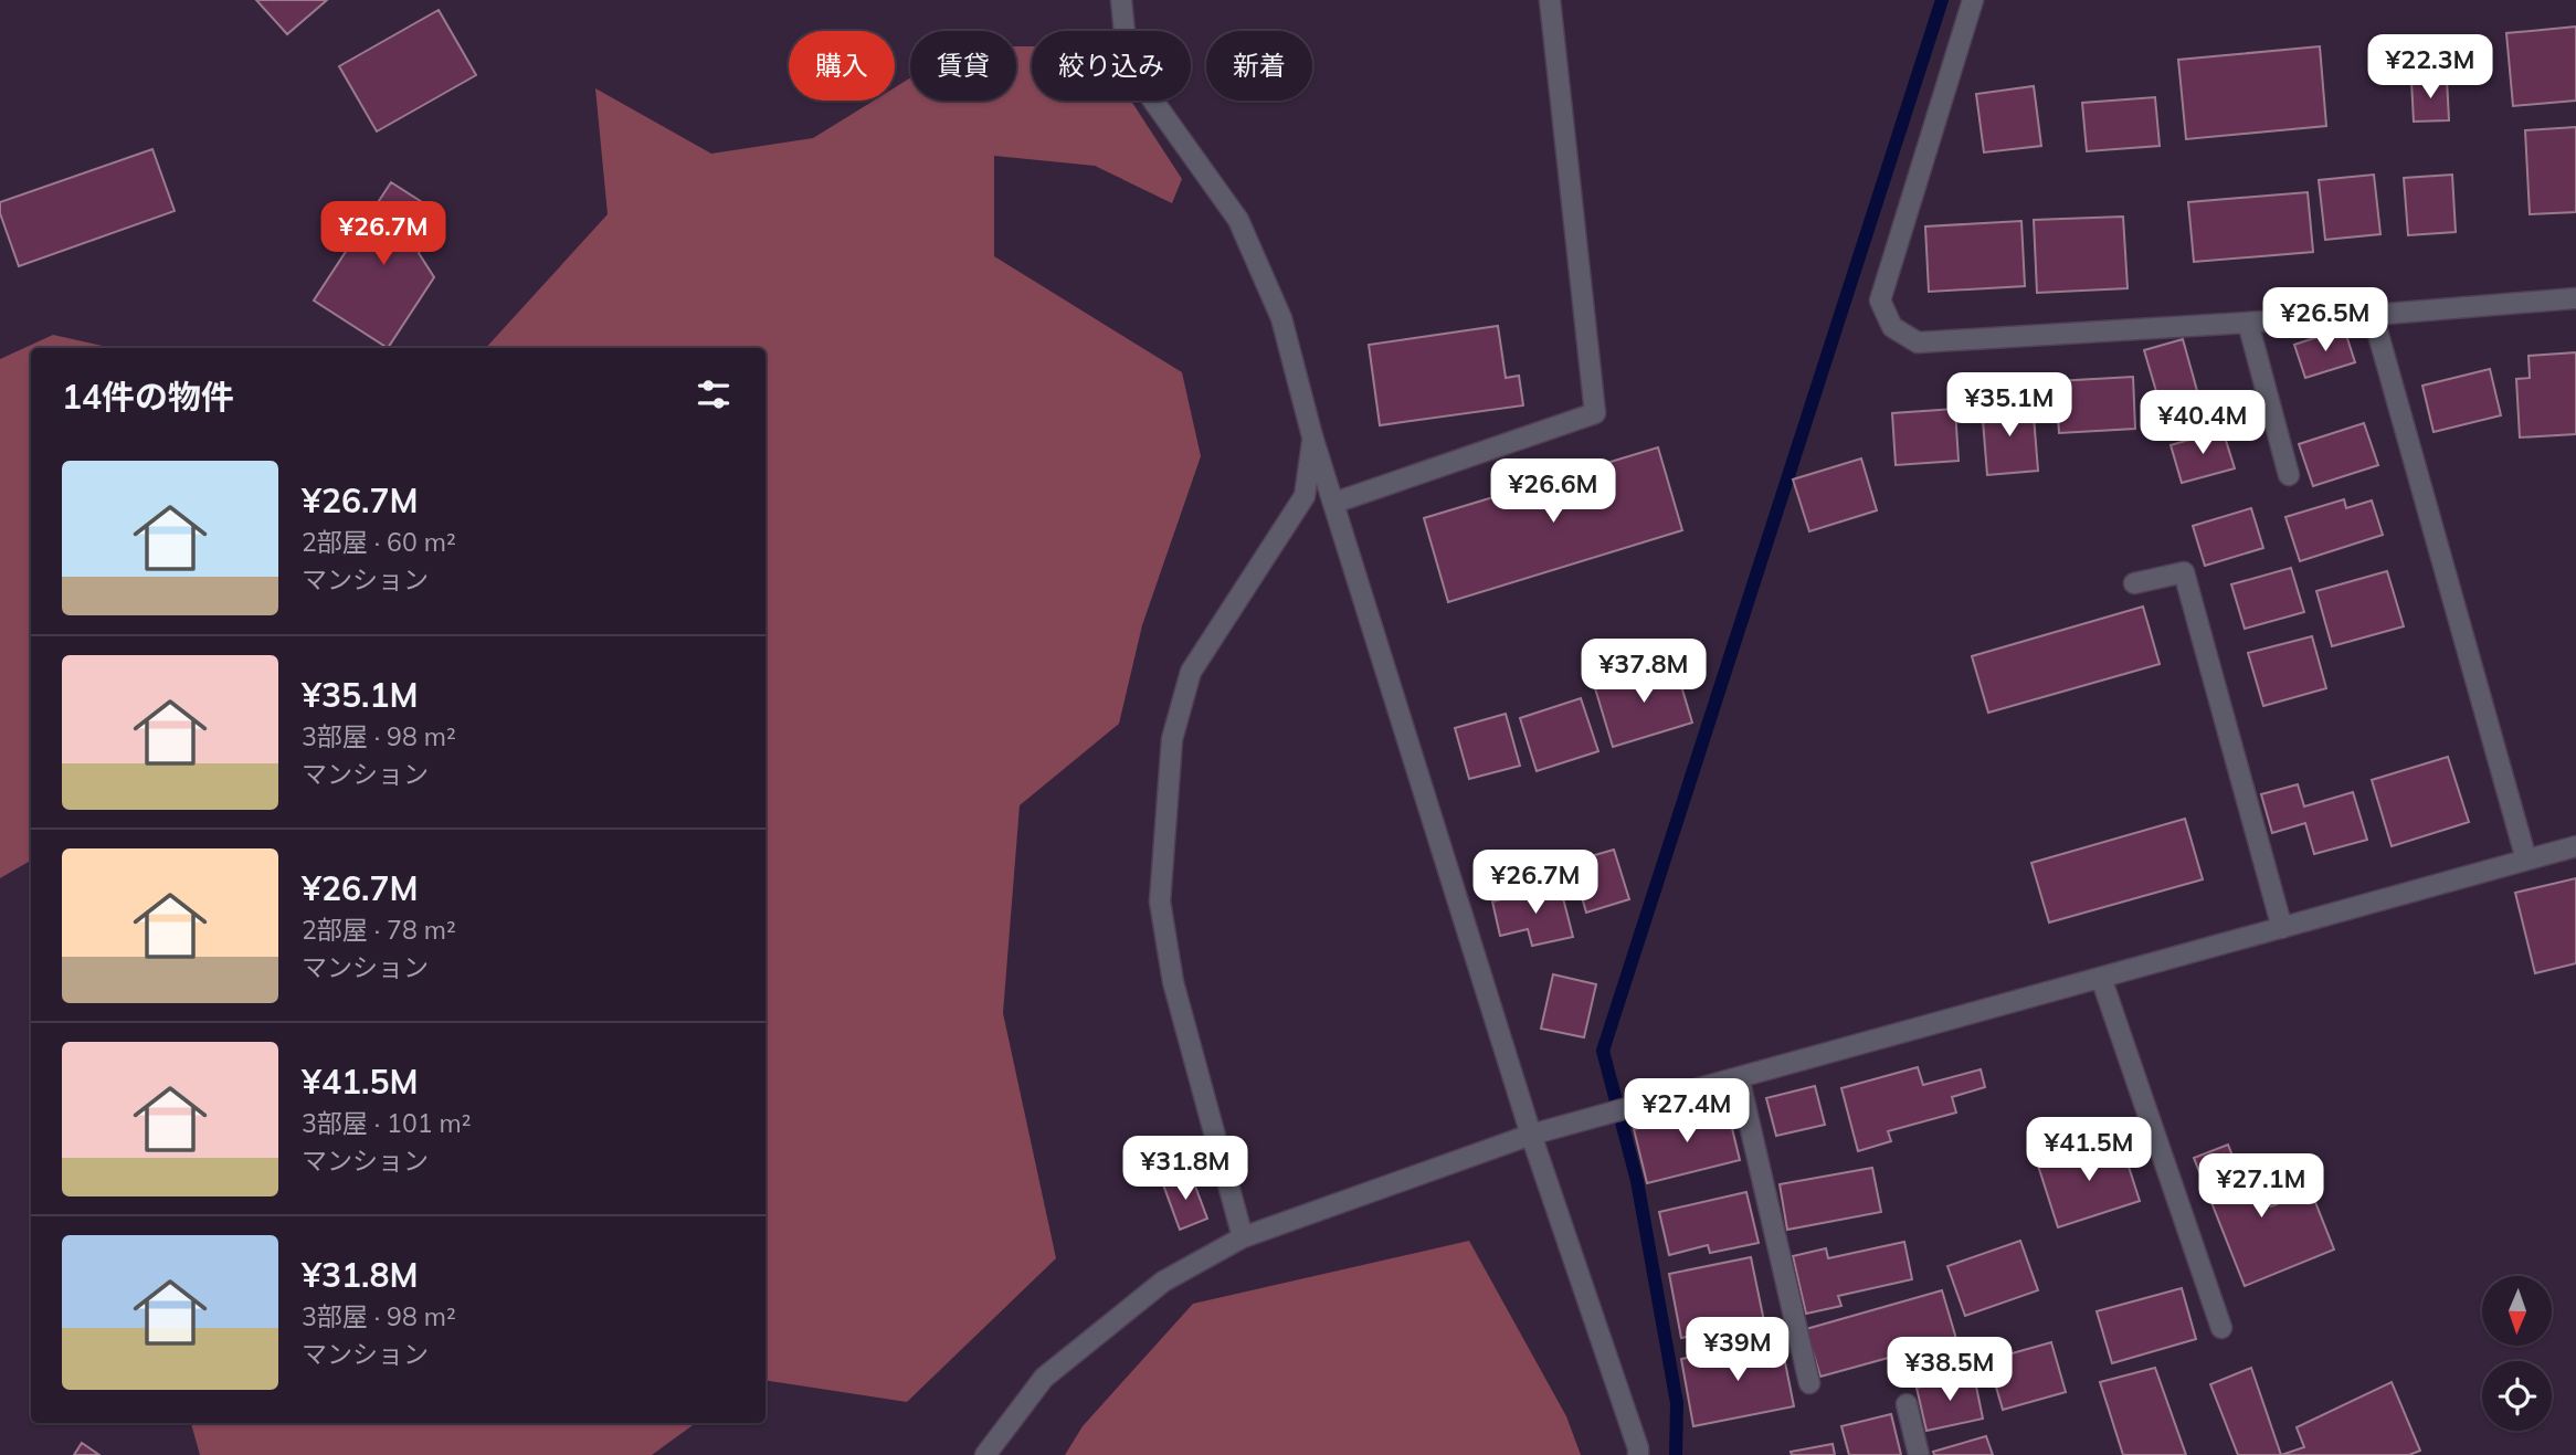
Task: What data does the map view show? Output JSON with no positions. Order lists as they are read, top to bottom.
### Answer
{
  "north": "bottom",
  "page": {
    "chip": [
      "購入",
      "賃貸",
      "絞り込み",
      "新着"
    ],
    "price": [
      "¥22.3M",
      "¥26.7M",
      "¥26.5M",
      "¥35.1M",
      "¥40.4M",
      "¥26.6M",
      "¥37.8M",
      "¥26.7M",
      "¥27.4M",
      "¥41.5M",
      "¥31.8M",
      "¥27.1M",
      "¥39M",
      "¥38.5M"
    ],
    "heading": "14件の物件",
    "list": [
      {
        "name": "¥26.7M",
        "note": "2部屋 · 60 m² · マンション"
      },
      {
        "name": "¥35.1M",
        "note": "3部屋 · 98 m² · マンション"
      },
      {
        "name": "¥26.7M",
        "note": "2部屋 · 78 m² · マンション"
      },
      {
        "name": "¥41.5M",
        "note": "3部屋 · 101 m² · マンション"
      },
      {
        "name": "¥31.8M",
        "note": "3部屋 · 98 m² · マンション"
      }
    ]
  }
}
